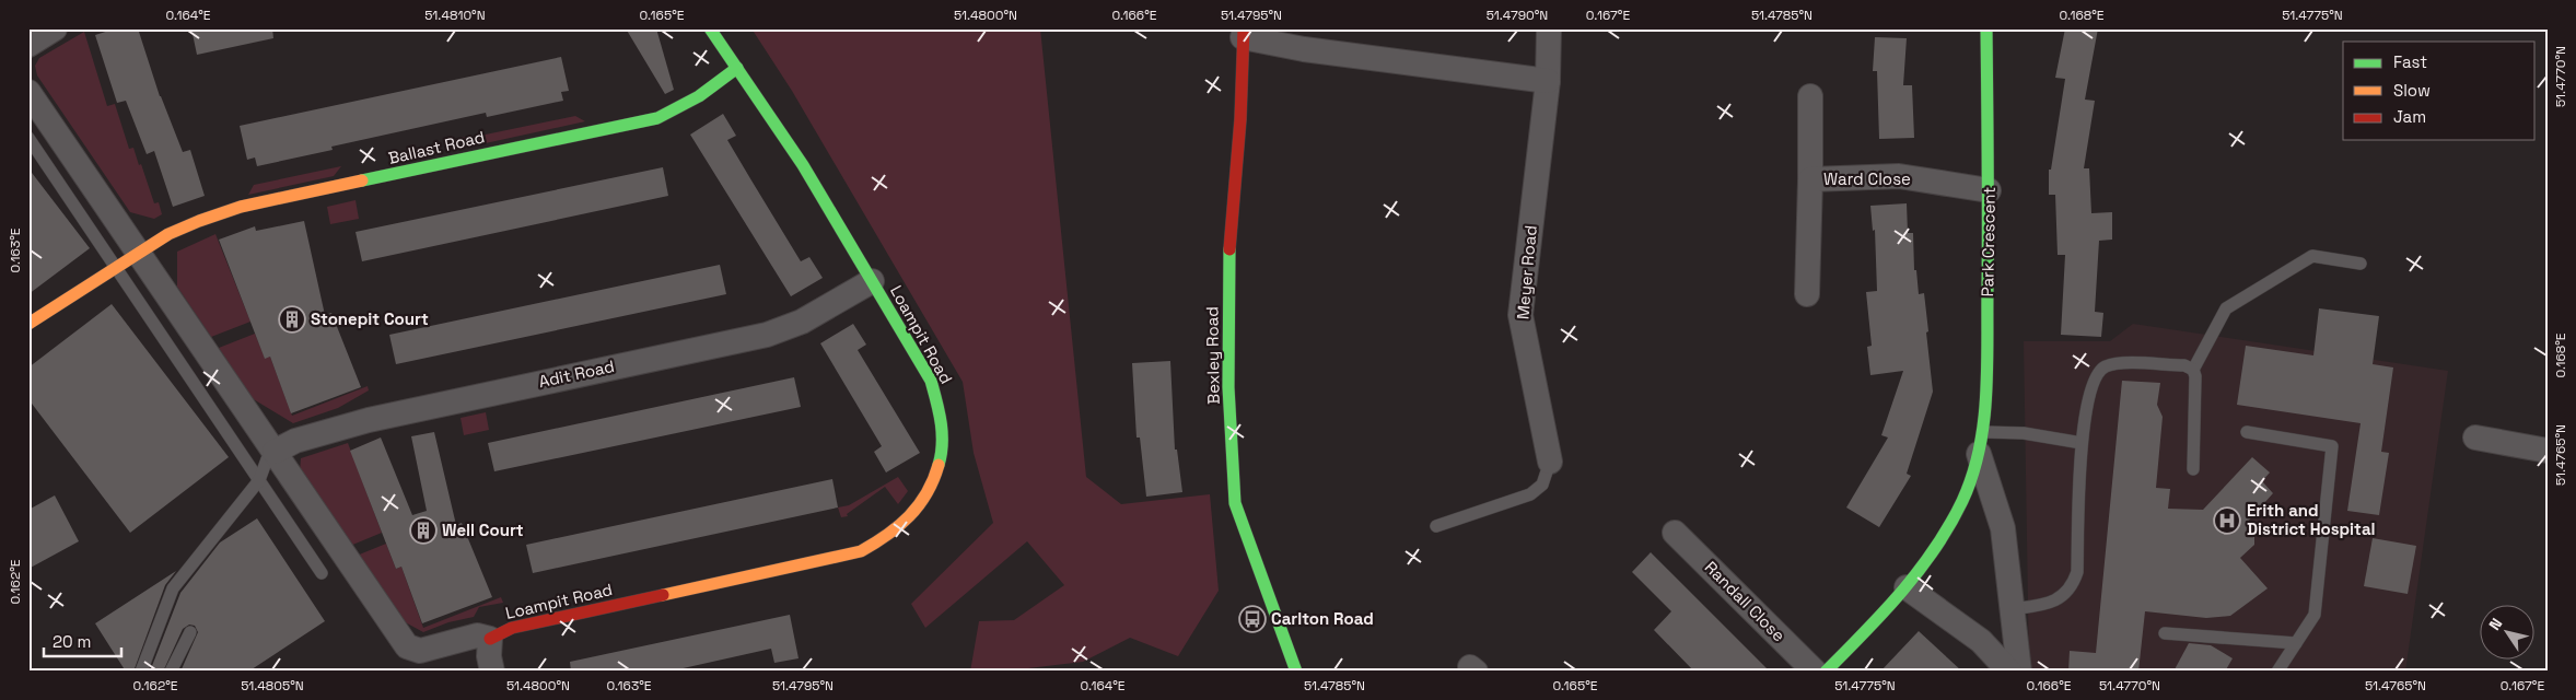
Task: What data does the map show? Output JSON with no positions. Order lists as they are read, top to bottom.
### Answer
{
  "streets": {
    "street": [
      "Ballast Road",
      "Ward Close",
      "Park Crescent",
      "Meyer Road",
      "Loampit Road",
      "Bexley Road",
      "Adit Road",
      "Randall Close"
    ]
  },
  "crossings": [
    ["Ballast Road", "Loampit Road"],
    ["Ward Close", "Park Crescent"],
    ["Loampit Road", "Adit Road"]
  ],
  "places": {
    "building": ["Stonepit Court", "Well Court"],
    "hospital": ["Erith and District Hospital"],
    "bus stop": ["Carlton Road"]
  },
  "legend": ["Fast", "Slow", "Jam"],
  "scale_bar": "20 m",
  "north": "top left",
  "coordinates": [
    "0.164°E",
    "51.4810°N",
    "0.165°E",
    "51.4800°N",
    "0.166°E",
    "51.4795°N",
    "51.4790°N",
    "0.167°E",
    "51.4785°N",
    "0.168°E",
    "51.4775°N",
    "51.4770°N",
    "0.163°E",
    "51.4765°N",
    "0.162°E",
    "51.4805°N"
  ]
}
